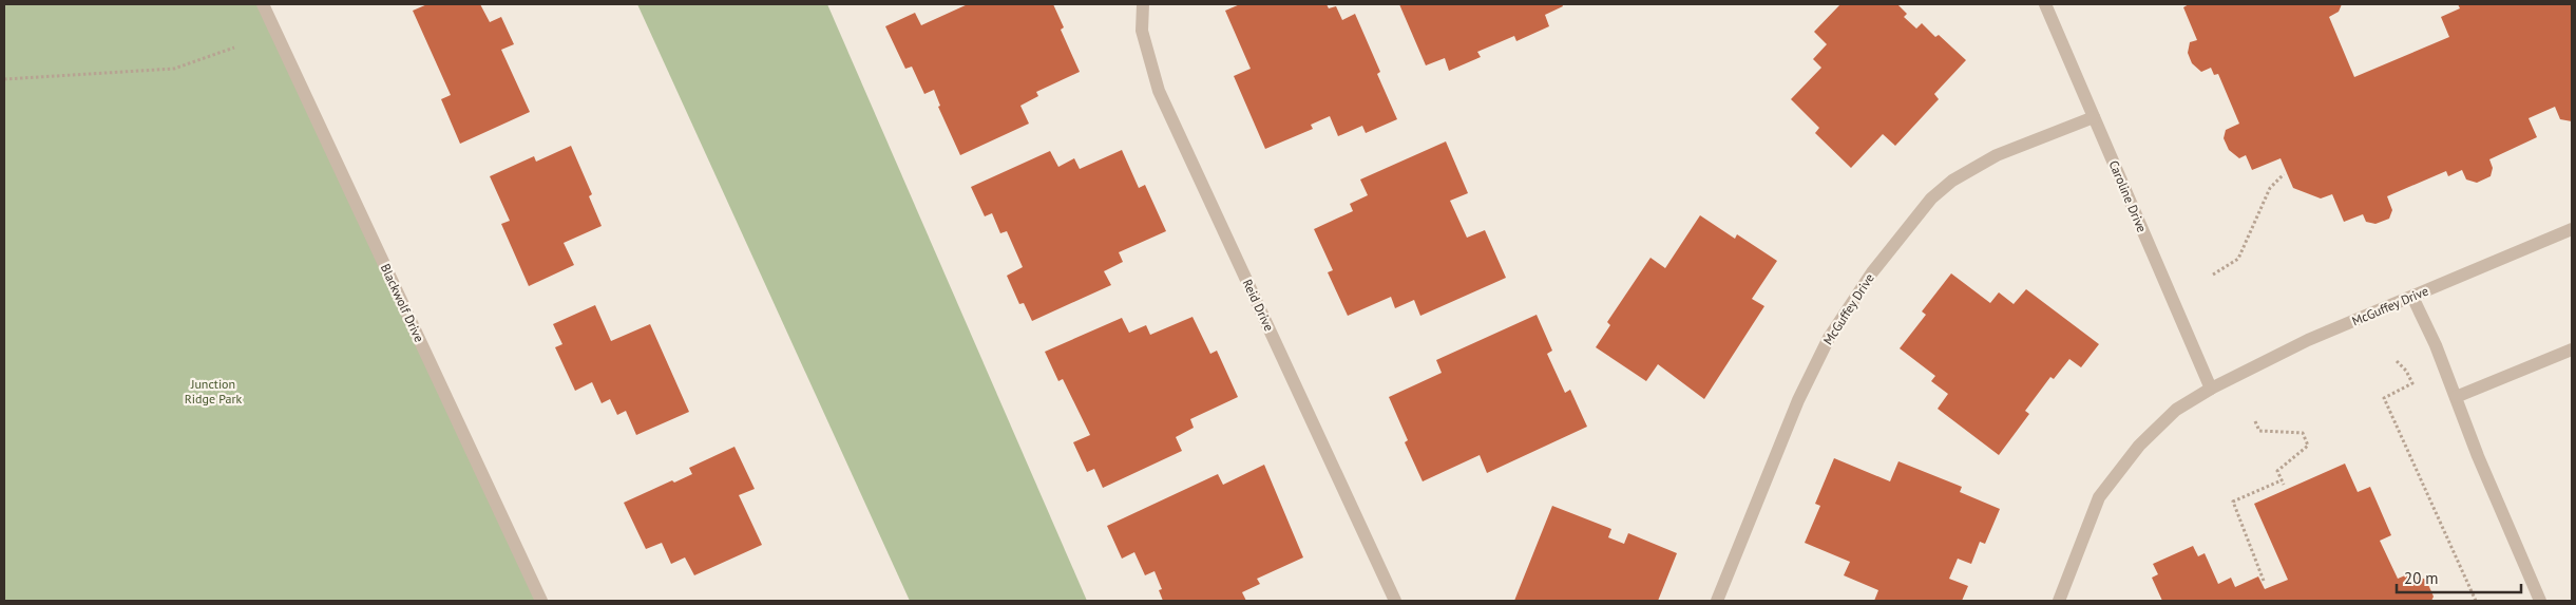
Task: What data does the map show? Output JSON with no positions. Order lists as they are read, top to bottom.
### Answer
{
  "streets": {
    "street": [
      "Caroline Drive",
      "Blackwolf Drive",
      "Reid Drive",
      "McGuffey Drive"
    ]
  },
  "crossings": [
    ["Caroline Drive", "McGuffey Drive"]
  ],
  "parks": ["Junction Ridge Park"],
  "scale_bar": "20 m"
}
